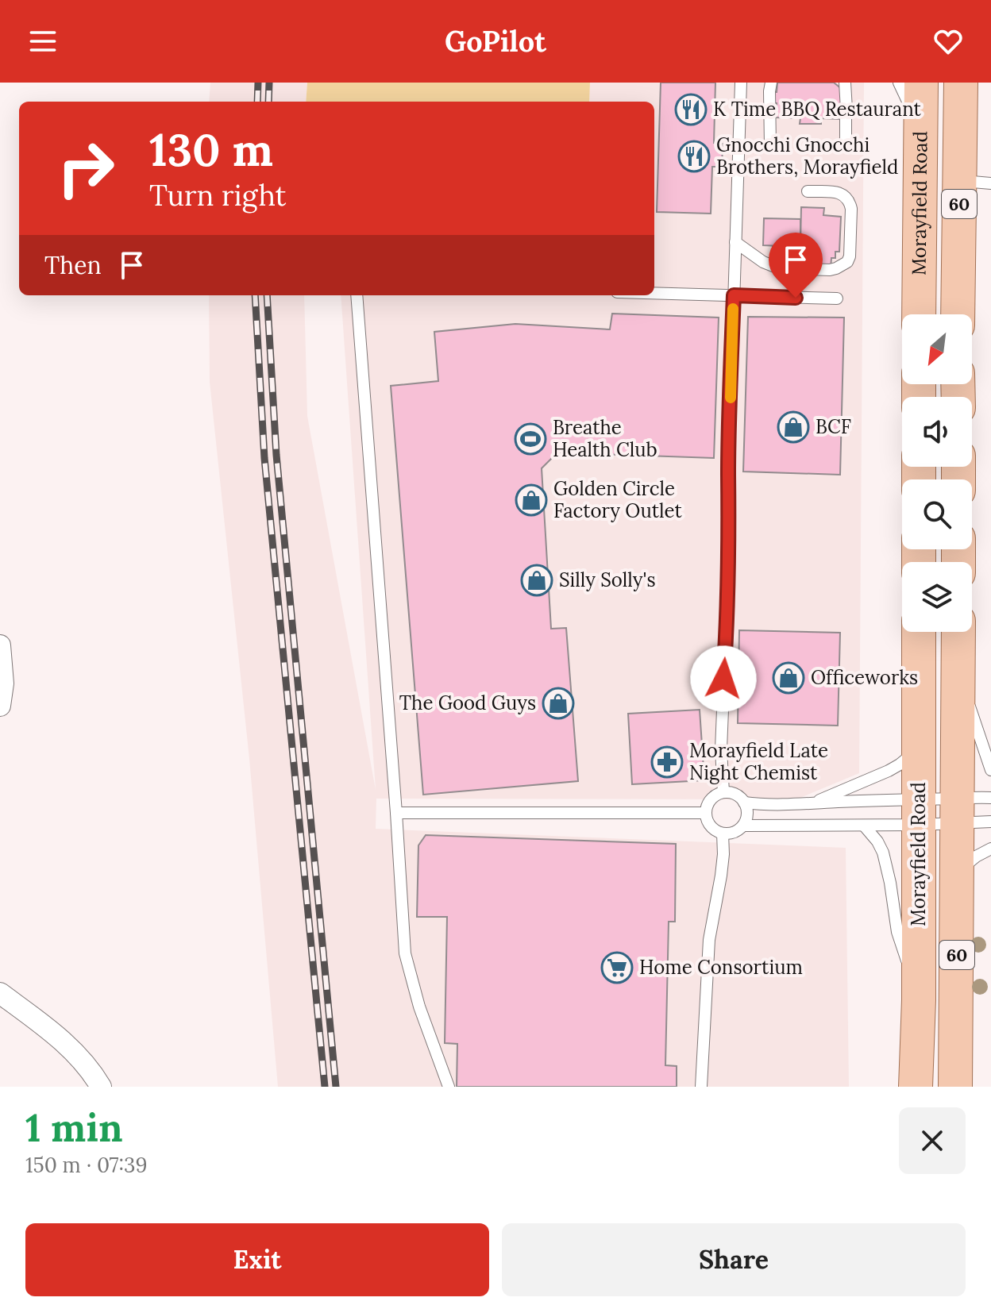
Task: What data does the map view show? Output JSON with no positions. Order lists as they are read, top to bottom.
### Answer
{
  "streets": {
    "main road": ["Morayfield Road", "60"]
  },
  "places": {
    "restaurant": ["K Time BBQ Restaurant", "Gnocchi Gnocchi Brothers, Morayfield"],
    "shop": [
      "BCF",
      "Golden Circle Factory Outlet",
      "Silly Solly's",
      "Officeworks",
      "The Good Guys"
    ],
    "sports": ["Breathe Health Club"],
    "pharmacy": ["Morayfield Late Night Chemist"],
    "supermarket": ["Home Consortium"]
  },
  "north": "bottom left",
  "page": {
    "header": "GoPilot",
    "turn": ["130 m", "Turn right"],
    "then": "Then",
    "heading": ["1 min", "150 m · 07:39"],
    "buttons": ["Exit", "Share"]
  }
}
